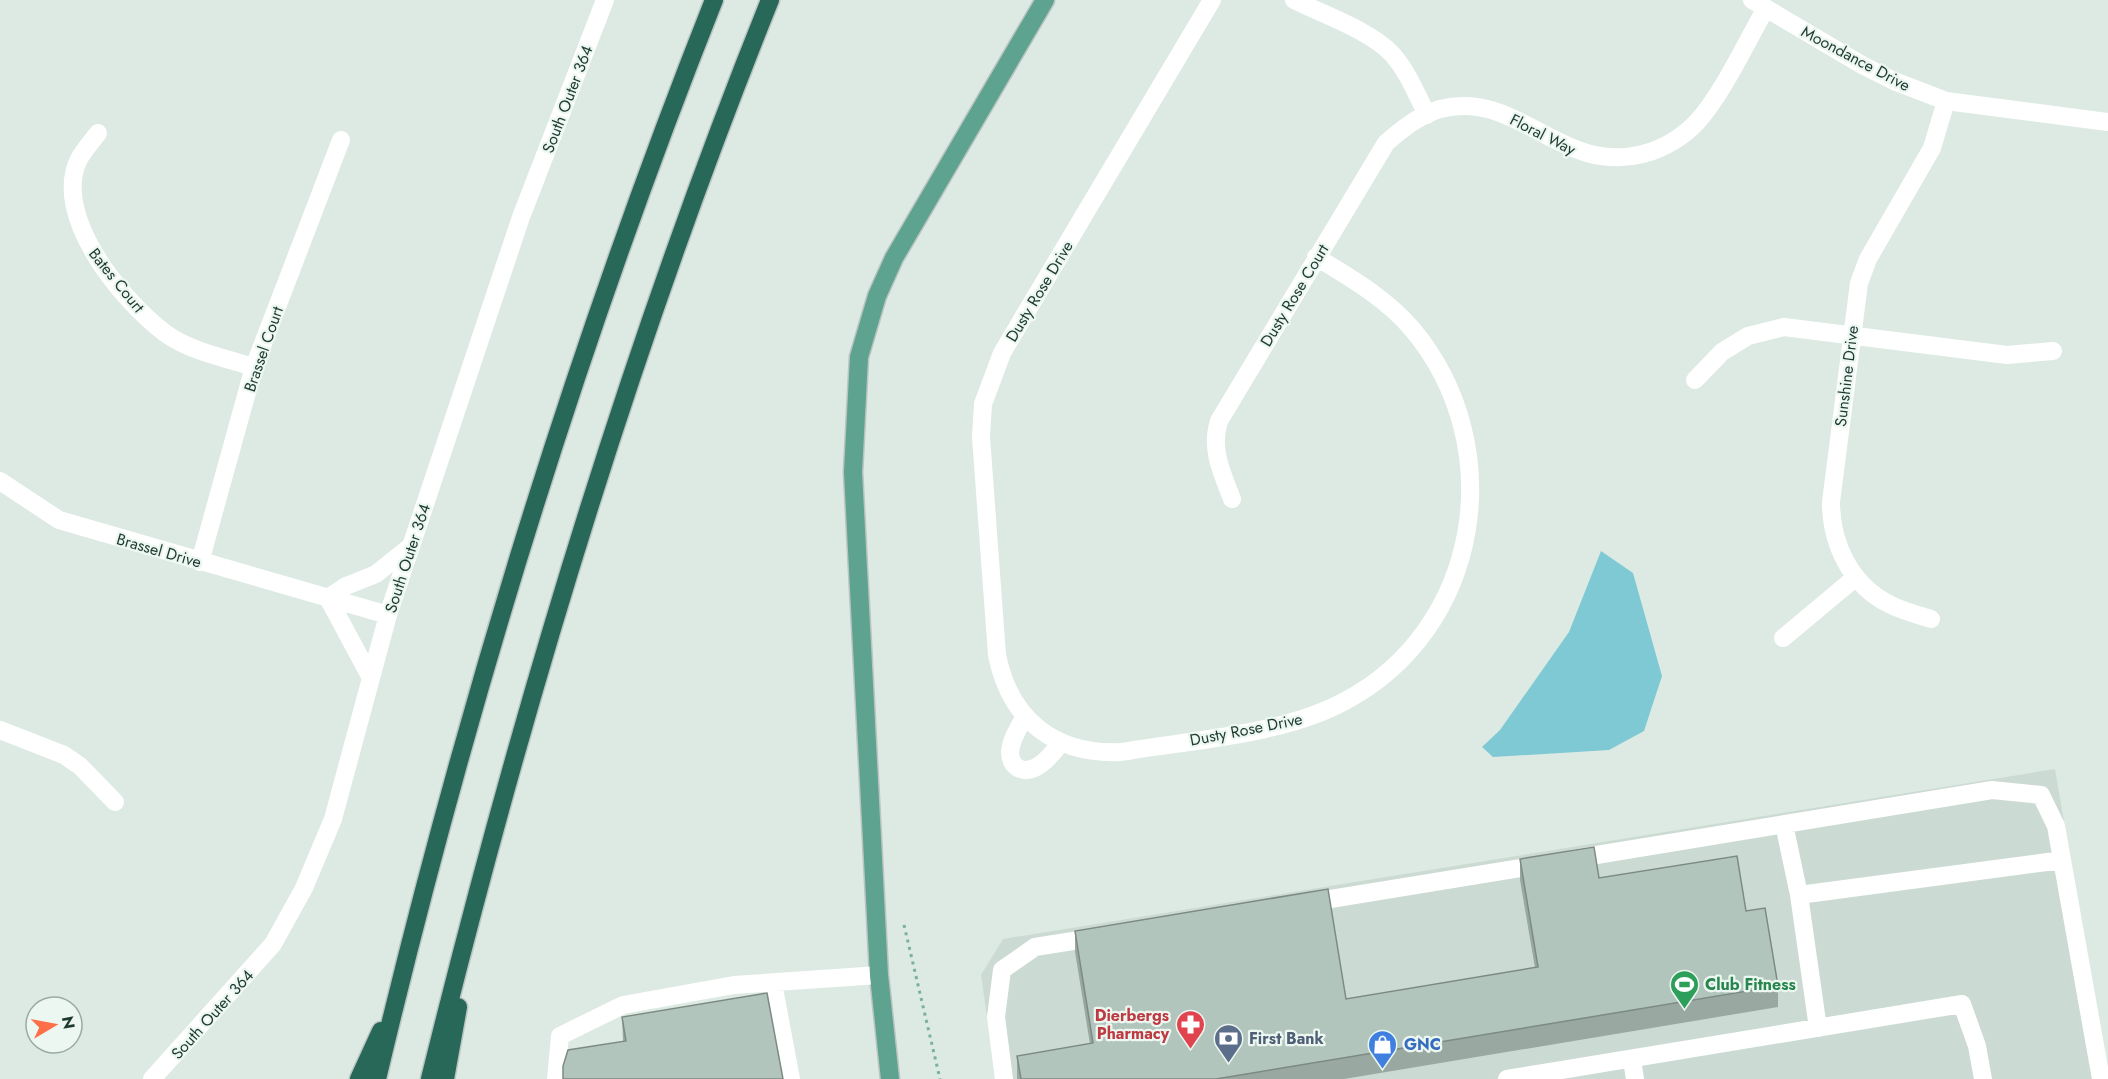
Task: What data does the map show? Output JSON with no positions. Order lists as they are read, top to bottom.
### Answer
{
  "streets": {
    "street": [
      "Moondance Drive",
      "South Outer 364",
      "Floral Way",
      "Bates Court",
      "Dusty Rose Drive",
      "Dusty Rose Court",
      "Brassel Court",
      "Sunshine Drive",
      "Brassel Drive"
    ]
  },
  "crossings": [
    ["Moondance Drive", "Floral Way"],
    ["Moondance Drive", "Sunshine Drive"],
    ["South Outer 364", "Brassel Drive"],
    ["Floral Way", "Dusty Rose Court"],
    ["Bates Court", "Brassel Court"],
    ["Dusty Rose Drive", "Dusty Rose Court"],
    ["Brassel Court", "Brassel Drive"]
  ],
  "places": {
    "sports": ["Club Fitness"],
    "pharmacy": ["Dierbergs Pharmacy"],
    "bank": ["First Bank"],
    "shop": ["GNC"]
  },
  "north": "right"
}
